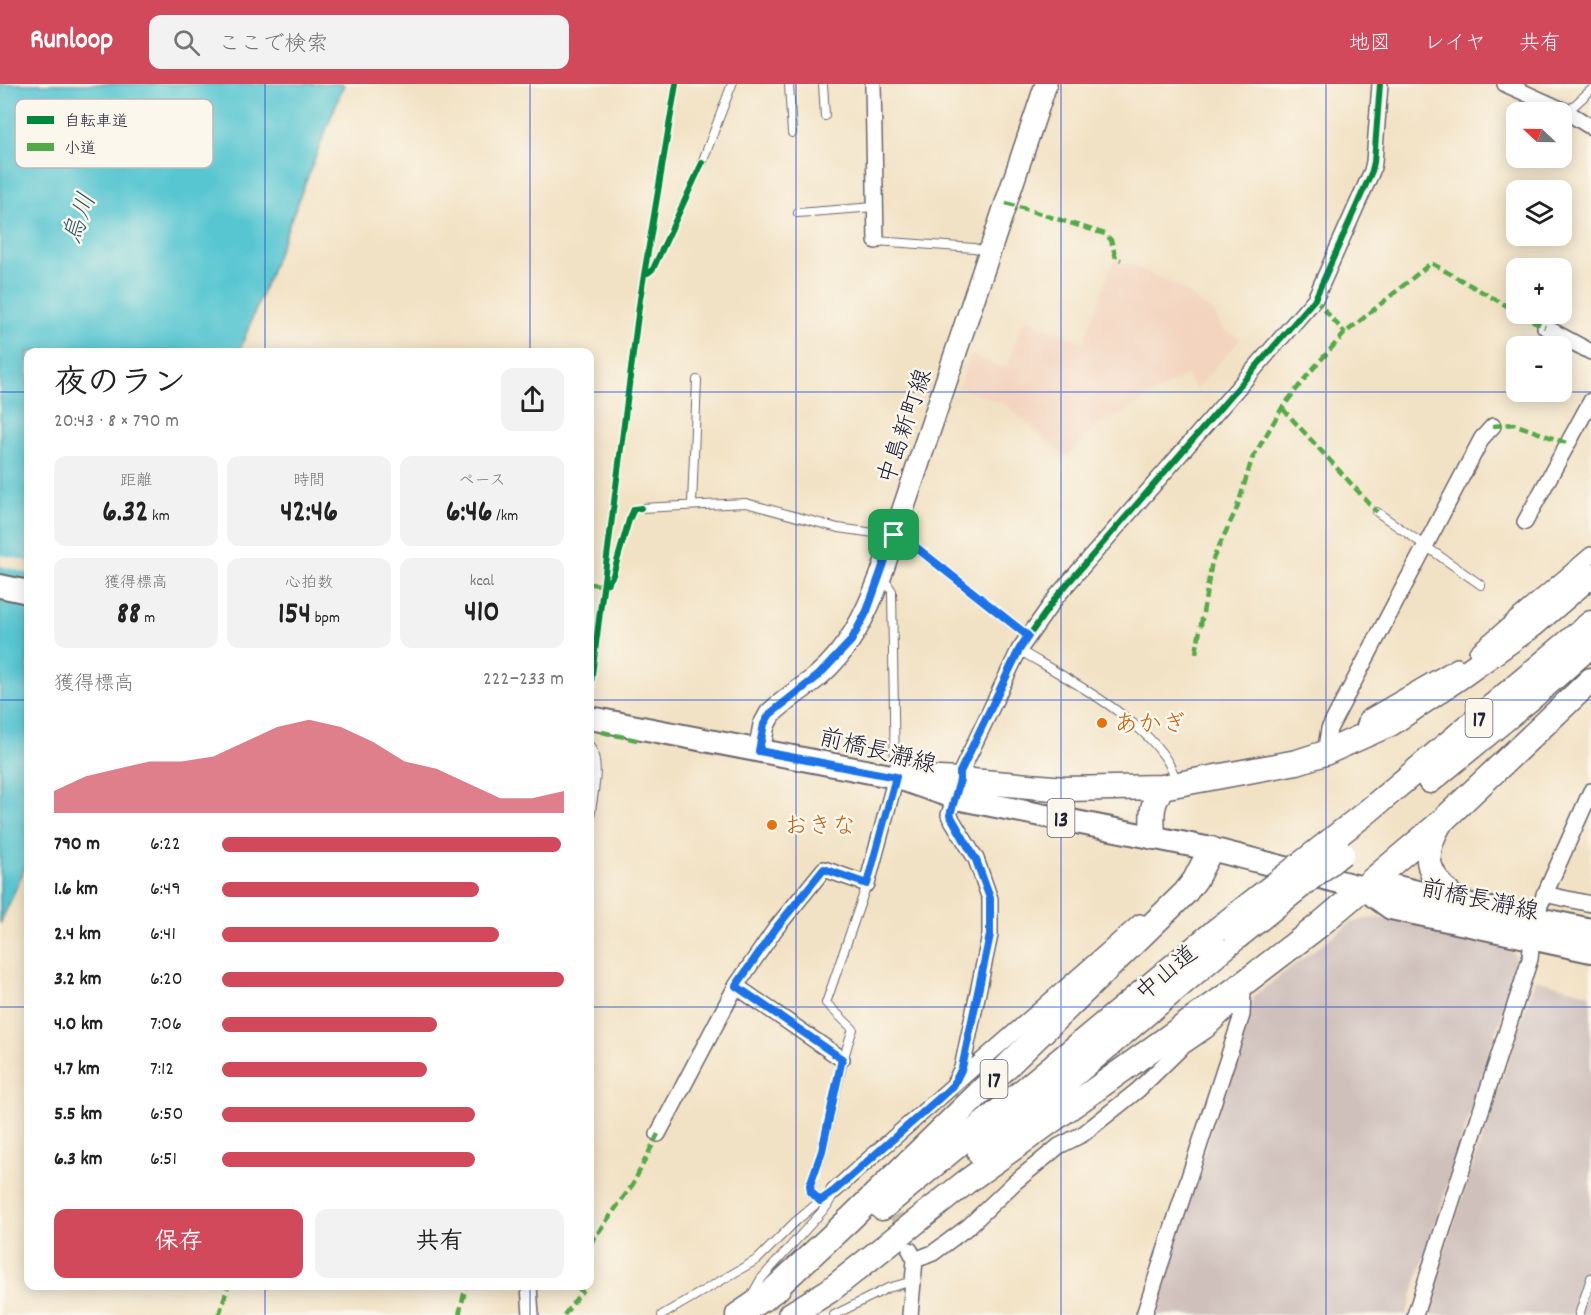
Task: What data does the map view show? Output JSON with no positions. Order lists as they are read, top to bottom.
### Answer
{
  "streets": {
    "highway": ["17", "中山道"],
    "main road": ["中島新町線", "前橋長瀞線", "13"]
  },
  "crossings": [
    ["中島新町線", "前橋長瀞線"],
    ["17", "前橋長瀞線"],
    ["17", "中山道"]
  ],
  "water": ["烏川"],
  "places": ["あかぎ", "おきな"],
  "legend": ["自転車道", "小道"],
  "north": "left",
  "page": {
    "header": "Runloop",
    "search": "ここで検索",
    "nav": ["地図", "レイヤ", "共有"],
    "map_buttons": ["+", "−"],
    "heading": ["夜のラン", "20:43 · 8 × 790 m"],
    "stats": [
      ["距離", "6.32 km"],
      ["時間", "42:46"],
      ["ペース", "6:46 /km"],
      ["獲得標高", "88 m"],
      ["心拍数", "154 bpm"],
      ["kcal", "410"]
    ],
    "chart": ["獲得標高", "222–233 m"],
    "list": [
      {
        "name": "790 m",
        "note": "6:22"
      },
      {
        "name": "1.6 km",
        "note": "6:49"
      },
      {
        "name": "2.4 km",
        "note": "6:41"
      },
      {
        "name": "3.2 km",
        "note": "6:20"
      },
      {
        "name": "4.0 km",
        "note": "7:06"
      },
      {
        "name": "4.7 km",
        "note": "7:12"
      },
      {
        "name": "5.5 km",
        "note": "6:50"
      },
      {
        "name": "6.3 km",
        "note": "6:51"
      }
    ],
    "buttons": ["保存", "共有"]
  }
}
